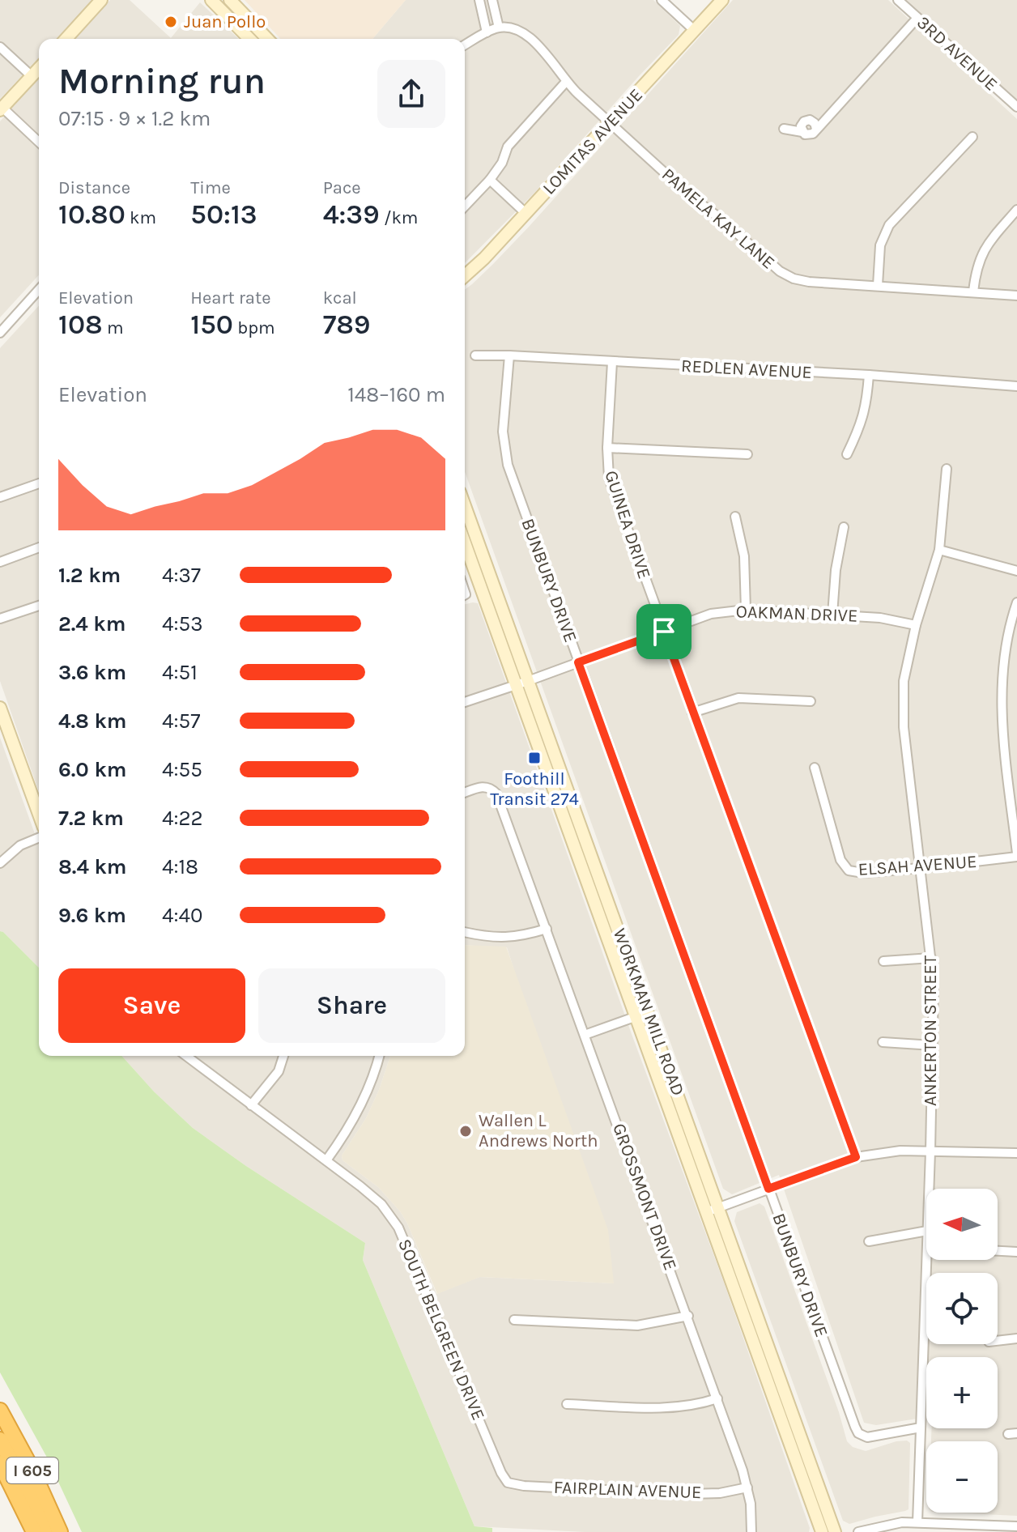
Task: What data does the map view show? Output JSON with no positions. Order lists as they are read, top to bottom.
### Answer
{
  "streets": {
    "highway": ["I 605"],
    "main road": ["LOMITAS AVENUE", "WORKMAN MILL ROAD"],
    "street": [
      "3RD AVENUE",
      "PAMELA KAY LANE",
      "REDLEN AVENUE",
      "GUINEA DRIVE",
      "BUNBURY DRIVE",
      "OAKMAN DRIVE",
      "ELSAH AVENUE",
      "ANKERTON STREET",
      "GROSSMONT DRIVE",
      "SOUTH BELGREEN DRIVE",
      "FAIRPLAIN AVENUE"
    ]
  },
  "crossings": [
    ["LOMITAS AVENUE", "PAMELA KAY LANE"],
    ["REDLEN AVENUE", "GUINEA DRIVE"],
    ["REDLEN AVENUE", "BUNBURY DRIVE"],
    ["GUINEA DRIVE", "OAKMAN DRIVE"],
    ["BUNBURY DRIVE", "OAKMAN DRIVE"],
    ["BUNBURY DRIVE", "ANKERTON STREET"],
    ["OAKMAN DRIVE", "WORKMAN MILL ROAD"],
    ["OAKMAN DRIVE", "ANKERTON STREET"],
    ["ELSAH AVENUE", "ANKERTON STREET"],
    ["GROSSMONT DRIVE", "FAIRPLAIN AVENUE"],
    ["SOUTH BELGREEN DRIVE", "FAIRPLAIN AVENUE"]
  ],
  "places": {
    "other": ["Juan Pollo", "Wallen L Andrews North"],
    "transit": ["Foothill Transit 274"]
  },
  "north": "left",
  "page": {
    "heading": ["Morning run", "07:15 · 9 × 1.2 km"],
    "stats": [
      ["Distance", "10.80 km"],
      ["Time", "50:13"],
      ["Pace", "4:39 /km"],
      ["Elevation", "108 m"],
      ["Heart rate", "150 bpm"],
      ["kcal", "789"]
    ],
    "chart": ["Elevation", "148–160 m"],
    "list": [
      {
        "name": "1.2 km",
        "note": "4:37"
      },
      {
        "name": "2.4 km",
        "note": "4:53"
      },
      {
        "name": "3.6 km",
        "note": "4:51"
      },
      {
        "name": "4.8 km",
        "note": "4:57"
      },
      {
        "name": "6.0 km",
        "note": "4:55"
      },
      {
        "name": "7.2 km",
        "note": "4:22"
      },
      {
        "name": "8.4 km",
        "note": "4:18"
      },
      {
        "name": "9.6 km",
        "note": "4:40"
      }
    ],
    "buttons": ["Save", "Share"],
    "map_buttons": ["+", "−"]
  }
}
